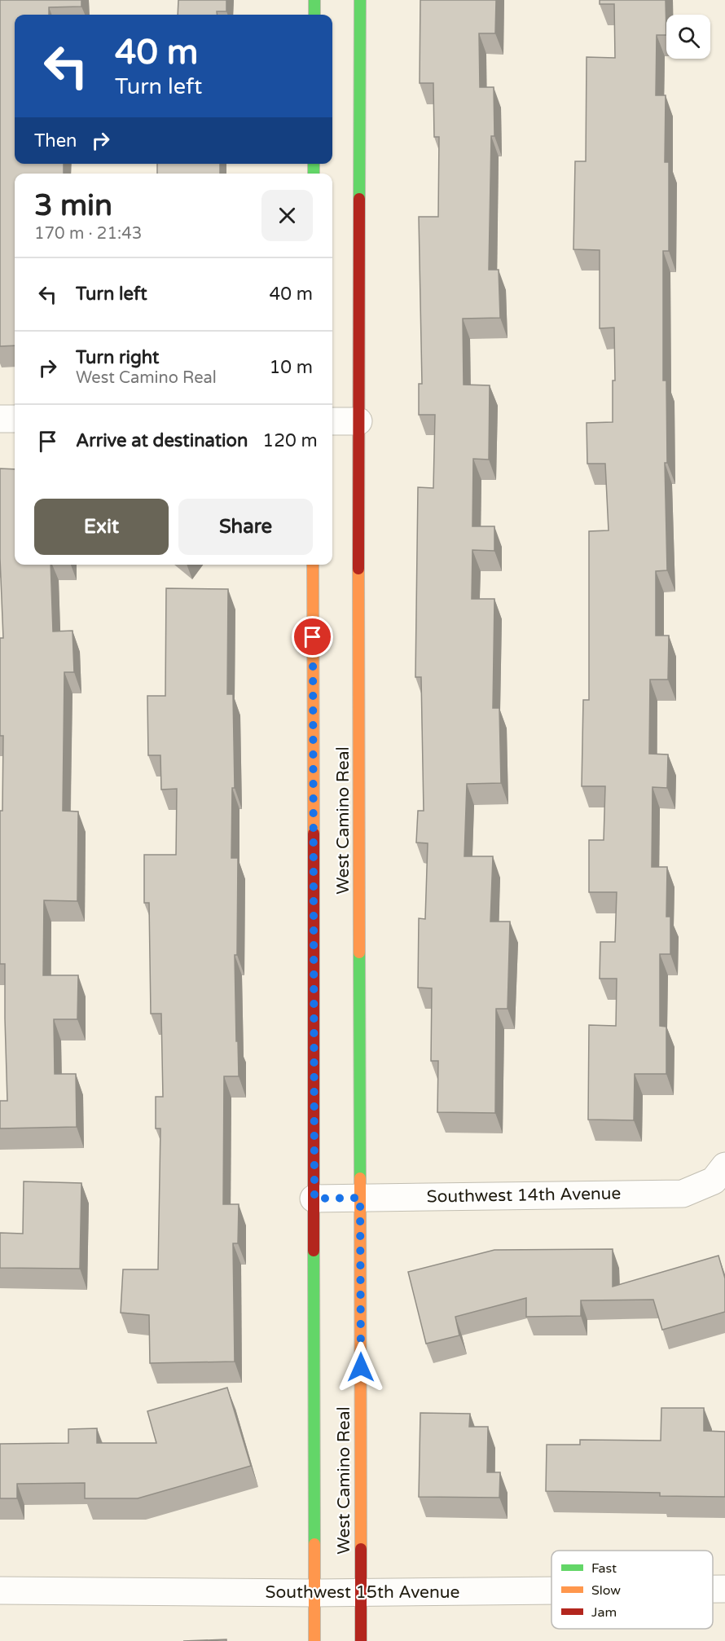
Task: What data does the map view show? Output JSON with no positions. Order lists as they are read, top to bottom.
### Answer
{
  "streets": {
    "street": ["West Camino Real", "Southwest 14th Avenue", "Southwest 15th Avenue"]
  },
  "crossings": [
    ["West Camino Real", "Southwest 14th Avenue"],
    ["West Camino Real", "Southwest 15th Avenue"]
  ],
  "legend": ["Fast", "Slow", "Jam"],
  "page": {
    "turn": ["40 m", "Turn left"],
    "then": "Then",
    "heading": ["3 min", "170 m · 21:43"],
    "list": [
      {
        "name": "Turn left",
        "value": "40 m"
      },
      {
        "name": "Turn right",
        "note": "West Camino Real",
        "value": "10 m"
      },
      {
        "name": "Arrive at destination",
        "value": "120 m"
      }
    ],
    "buttons": ["Exit", "Share"]
  }
}
